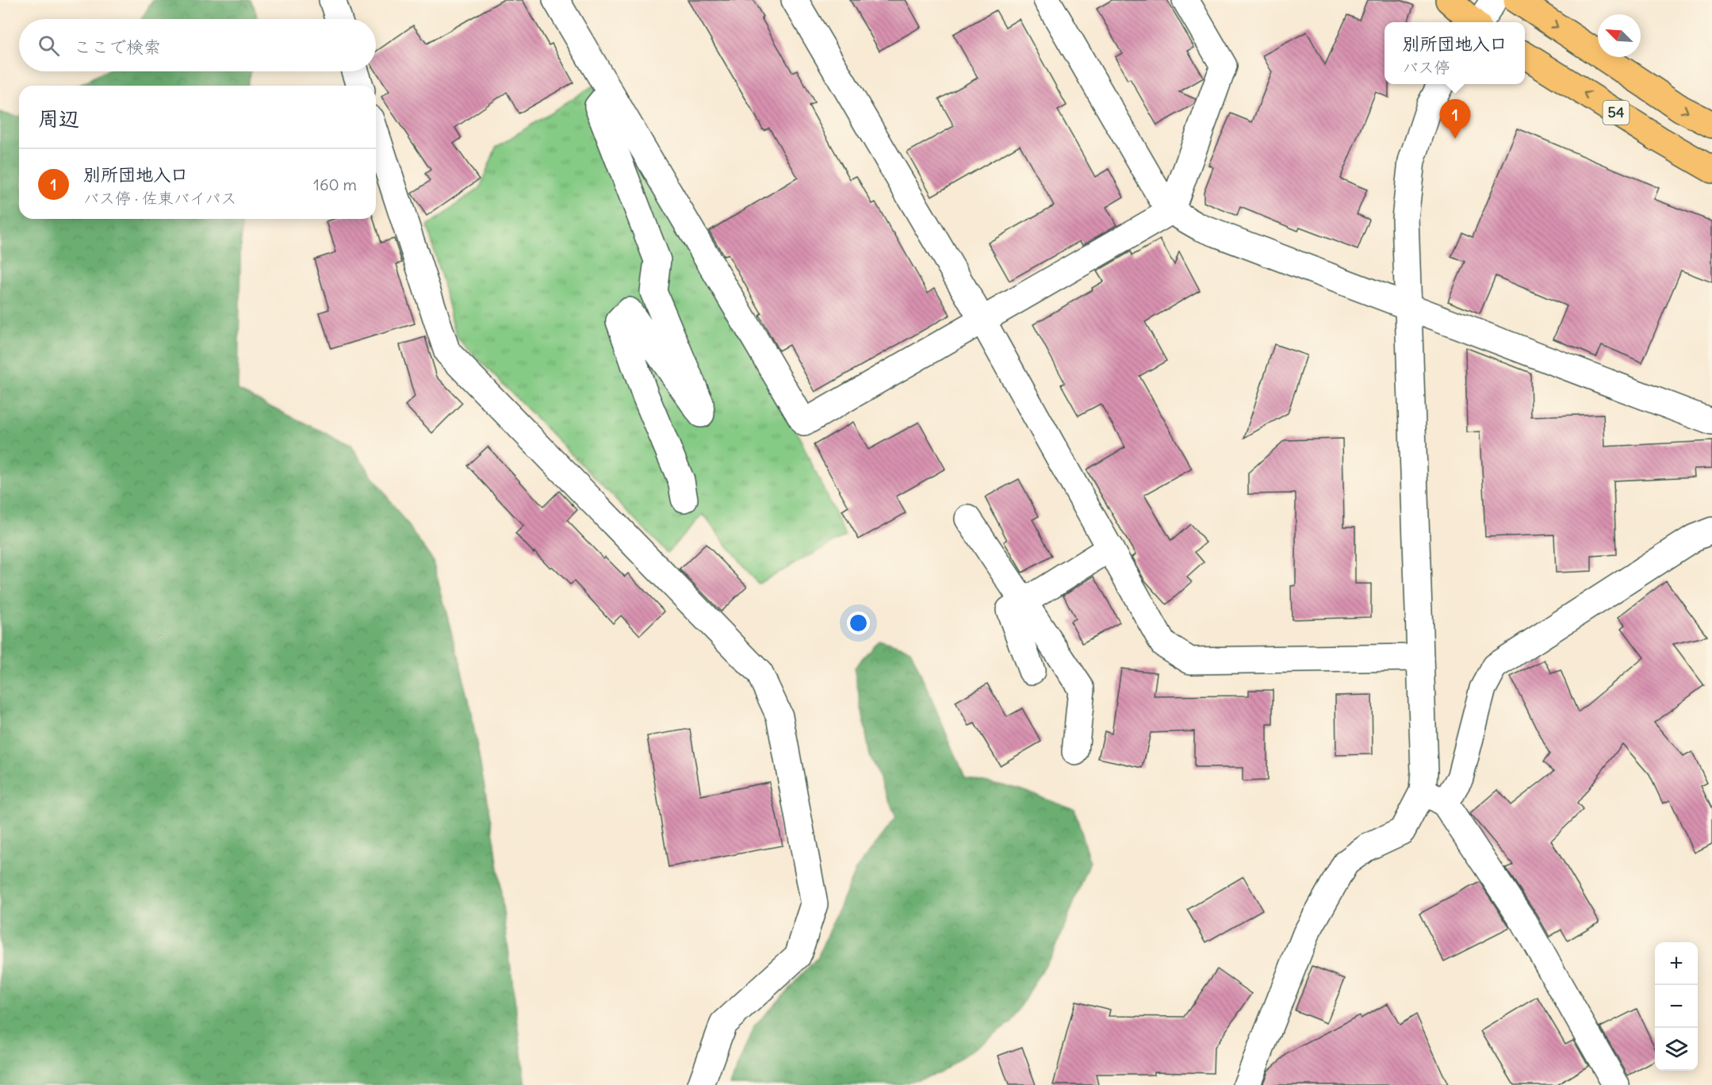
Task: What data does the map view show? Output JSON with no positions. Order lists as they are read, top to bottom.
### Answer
{
  "streets": {
    "highway": ["54"]
  },
  "north": "top left",
  "page": {
    "search": "ここで検索",
    "popup": ["別所団地入口", "バス停"],
    "heading": "周辺",
    "pins": "1",
    "list": [
      {
        "mark": "1",
        "name": "別所団地入口",
        "note": "バス停 · 佐東バイパス",
        "value": "160 m"
      }
    ],
    "map_buttons": ["+", "−"]
  }
}
